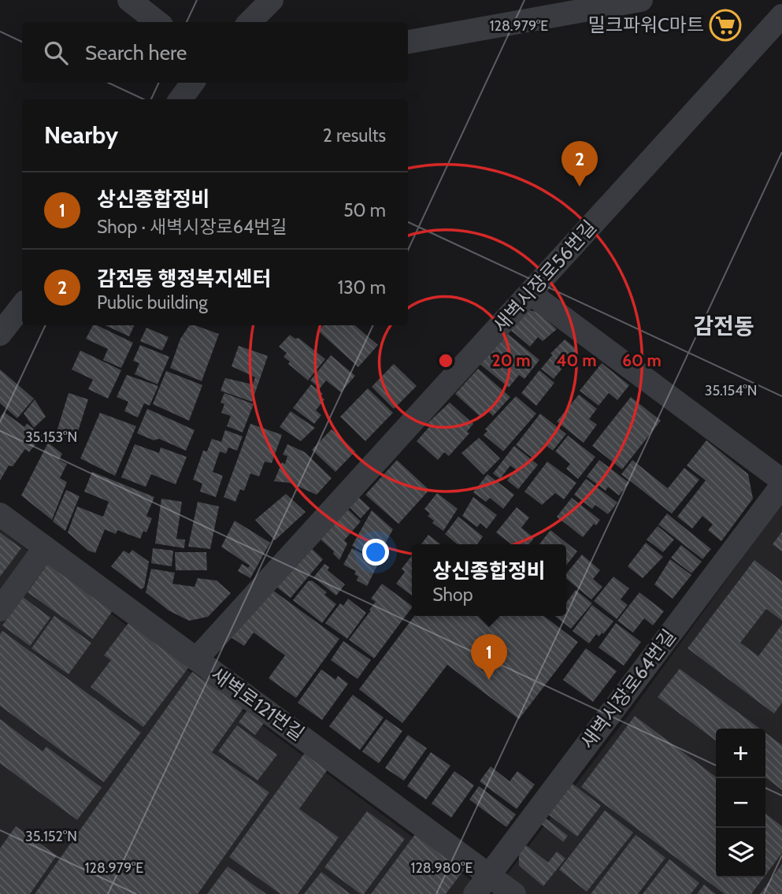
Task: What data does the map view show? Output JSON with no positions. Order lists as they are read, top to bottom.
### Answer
{
  "streets": {
    "street": ["새벽시장로56번길", "새벽시장로64번길", "새벽로121번길"]
  },
  "crossings": [
    ["새벽시장로56번길", "새벽로121번길"],
    ["새벽시장로64번길", "새벽로121번길"]
  ],
  "districts": ["감전동"],
  "places": {
    "supermarket": ["밀크파워C마트"]
  },
  "page": {
    "search": "Search here",
    "heading": ["Nearby", "2 results"],
    "pins": ["2", "1"],
    "list": [
      {
        "mark": "1",
        "name": "상신종합정비",
        "note": "Shop · 새벽시장로64번길",
        "value": "50 m"
      },
      {
        "mark": "2",
        "name": "감전동 행정복지센터",
        "note": "Public building",
        "value": "130 m"
      }
    ],
    "popup": ["상신종합정비", "Shop"],
    "map_buttons": ["+", "−"]
  },
  "coordinates": [
    "128.979°E",
    "35.154°N",
    "35.153°N",
    "35.152°N",
    "128.980°E"
  ],
  "rings": ["20 m", "40 m", "60 m"]
}
